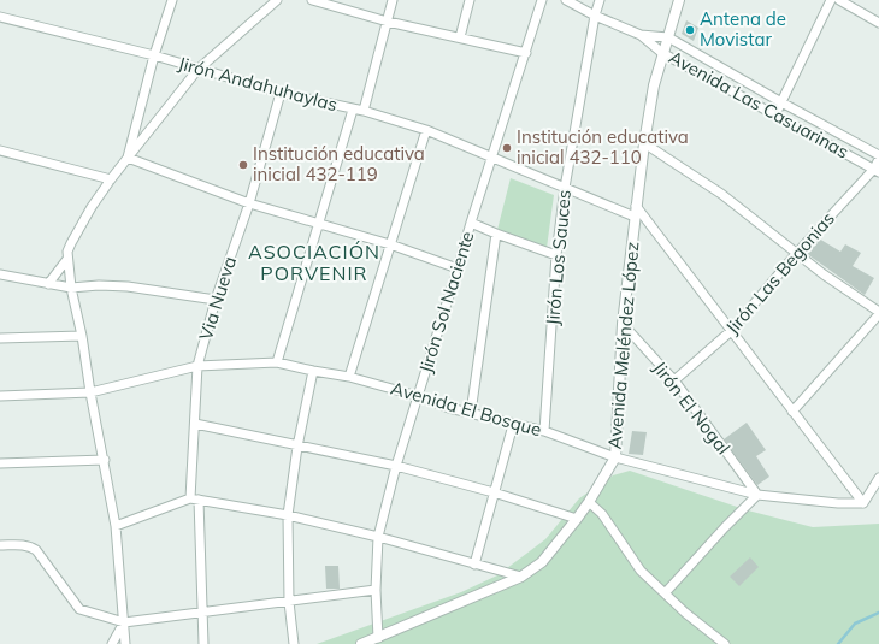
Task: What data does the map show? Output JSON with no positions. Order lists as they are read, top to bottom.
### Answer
{
  "streets": {
    "street": [
      "Jirón Andahuhaylas",
      "Avenida Las Casuarinas",
      "Jirón Los Sauces",
      "Jirón Las Begonias",
      "Via Nueva",
      "Jirón Sol Naciente",
      "Avenida Meléndez López",
      "Jirón El Nogal",
      "Avenida El Bosque"
    ]
  },
  "crossings": [
    ["Jirón Andahuhaylas", "Jirón Los Sauces"],
    ["Jirón Andahuhaylas", "Via Nueva"],
    ["Jirón Andahuhaylas", "Jirón Sol Naciente"],
    ["Jirón Andahuhaylas", "Avenida Meléndez López"],
    ["Avenida Las Casuarinas", "Jirón Los Sauces"],
    ["Avenida Las Casuarinas", "Jirón Las Begonias"],
    ["Avenida Las Casuarinas", "Avenida Meléndez López"],
    ["Jirón Los Sauces", "Avenida El Bosque"],
    ["Jirón Las Begonias", "Jirón El Nogal"],
    ["Via Nueva", "Avenida El Bosque"],
    ["Jirón Sol Naciente", "Avenida Meléndez López"],
    ["Jirón Sol Naciente", "Avenida El Bosque"],
    ["Avenida Meléndez López", "Jirón El Nogal"],
    ["Avenida Meléndez López", "Avenida El Bosque"],
    ["Jirón El Nogal", "Avenida El Bosque"]
  ],
  "districts": ["ASOCIACIÓN PORVENIR"],
  "places": ["Antena de Movistar", "Institución educativa inicial 432-110", "Institución educativa inicial 432-119"]
}
